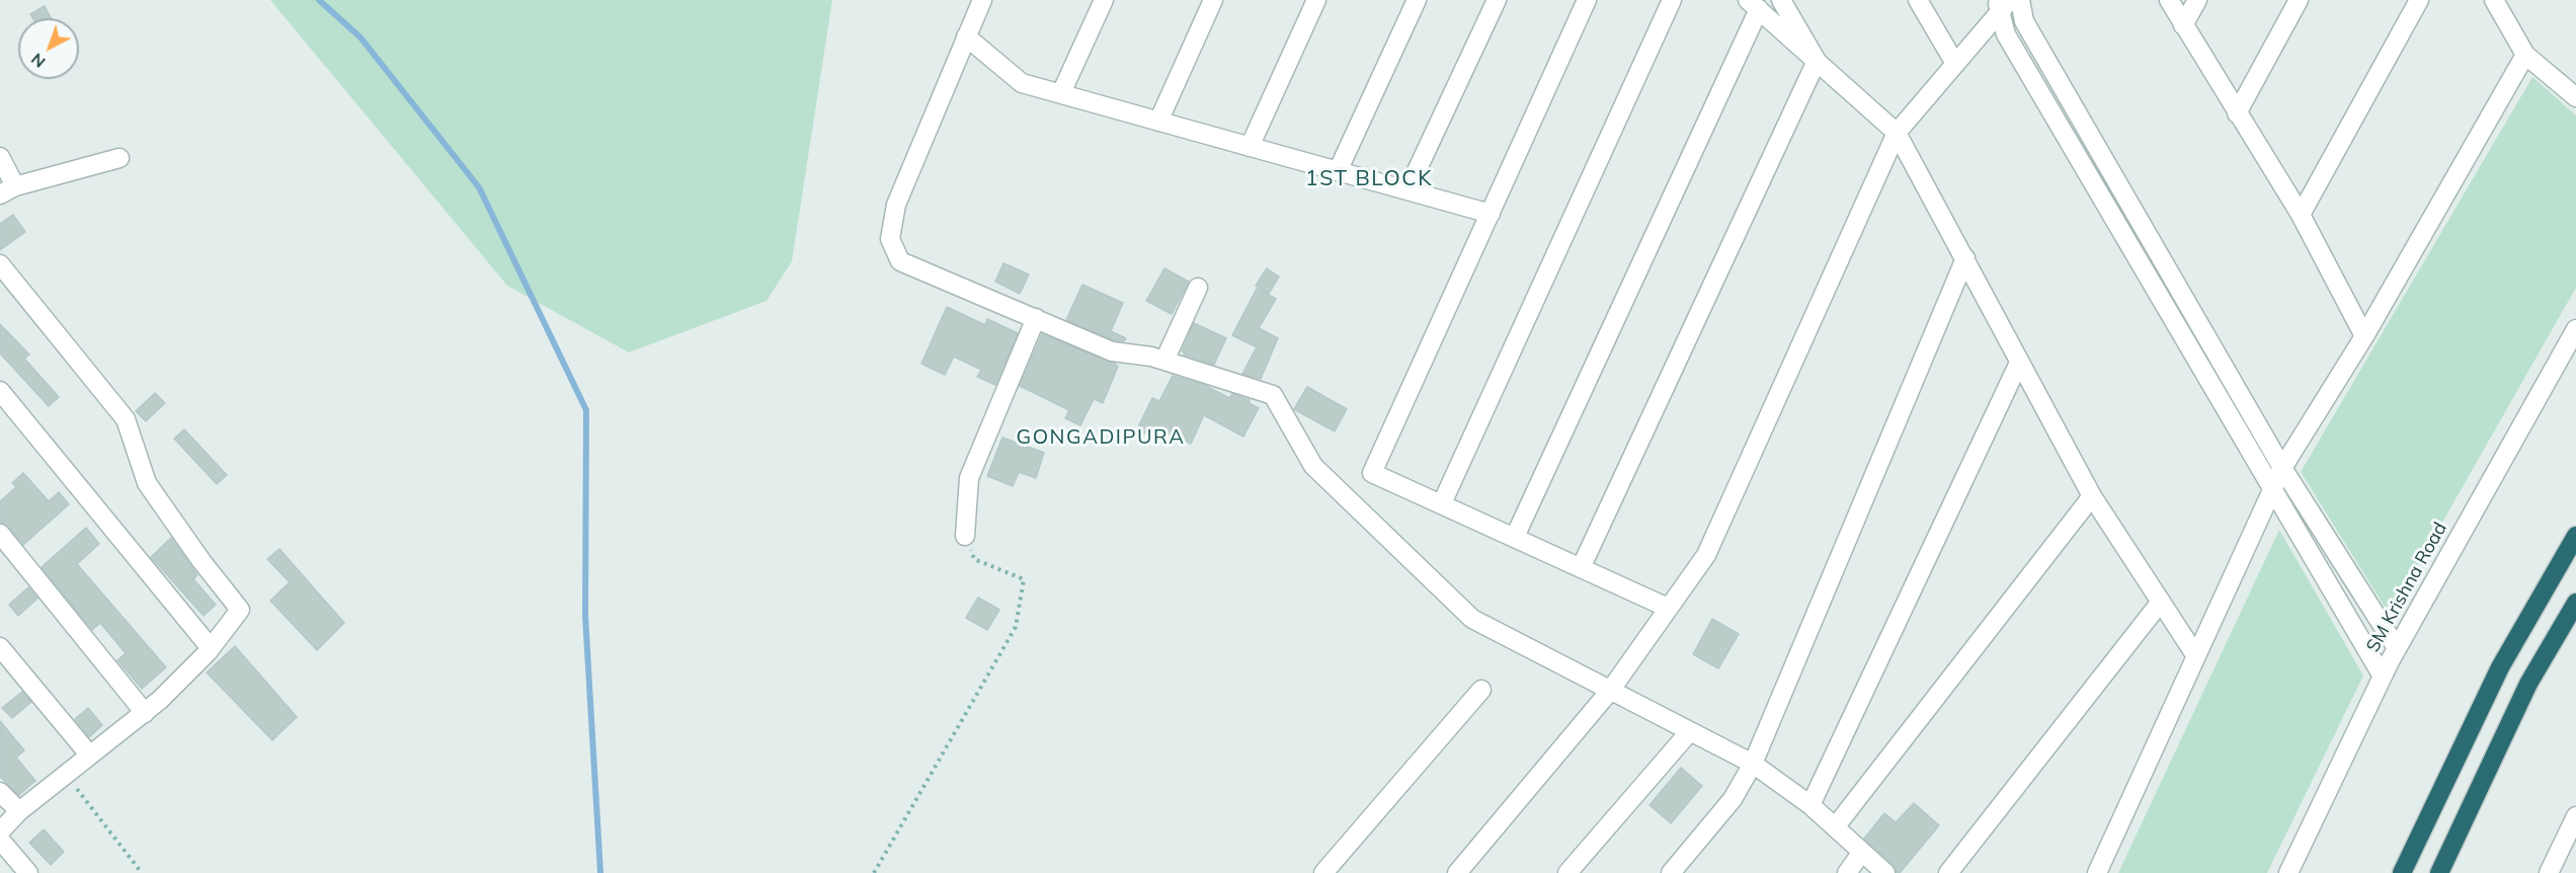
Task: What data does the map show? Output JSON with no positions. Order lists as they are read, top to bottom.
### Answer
{
  "streets": {
    "street": ["SM Krishna Road"]
  },
  "districts": ["1ST BLOCK", "GONGADIPURA"],
  "north": "bottom left"
}
